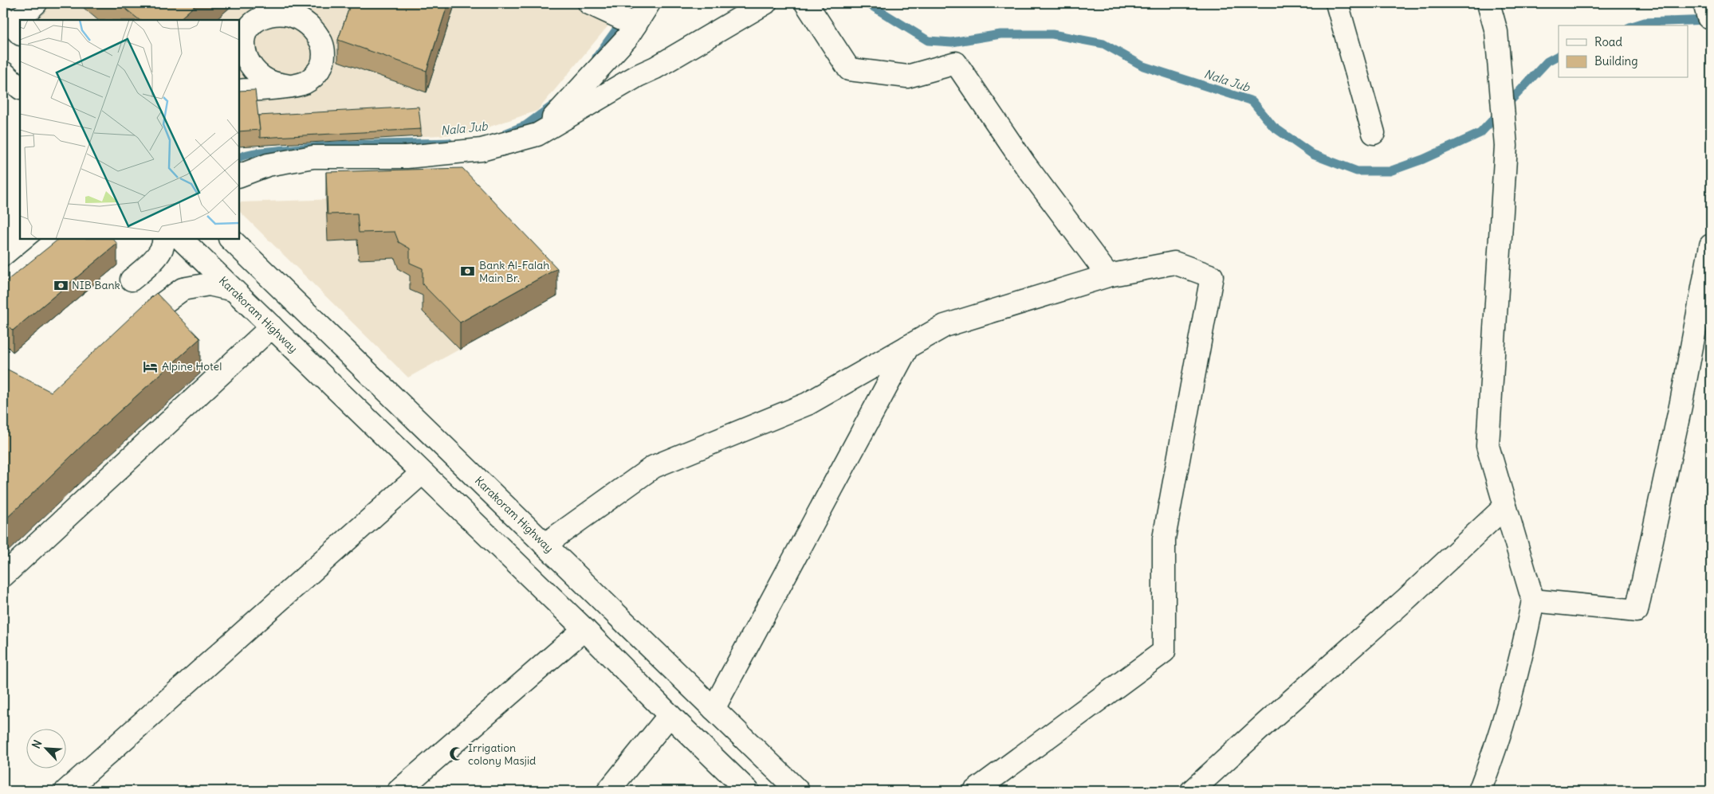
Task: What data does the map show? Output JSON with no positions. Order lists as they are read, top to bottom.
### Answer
{
  "streets": {
    "main road": ["Karakoram Highway"]
  },
  "water": ["Nala Jub"],
  "places": {
    "bank": ["Bank Al-Falah Main Br.", "NIB Bank"],
    "hotel": ["Alpine Hotel"],
    "mosque": ["Irrigation colony Masjid"]
  },
  "legend": ["Road", "Building"],
  "north": "top left"
}
